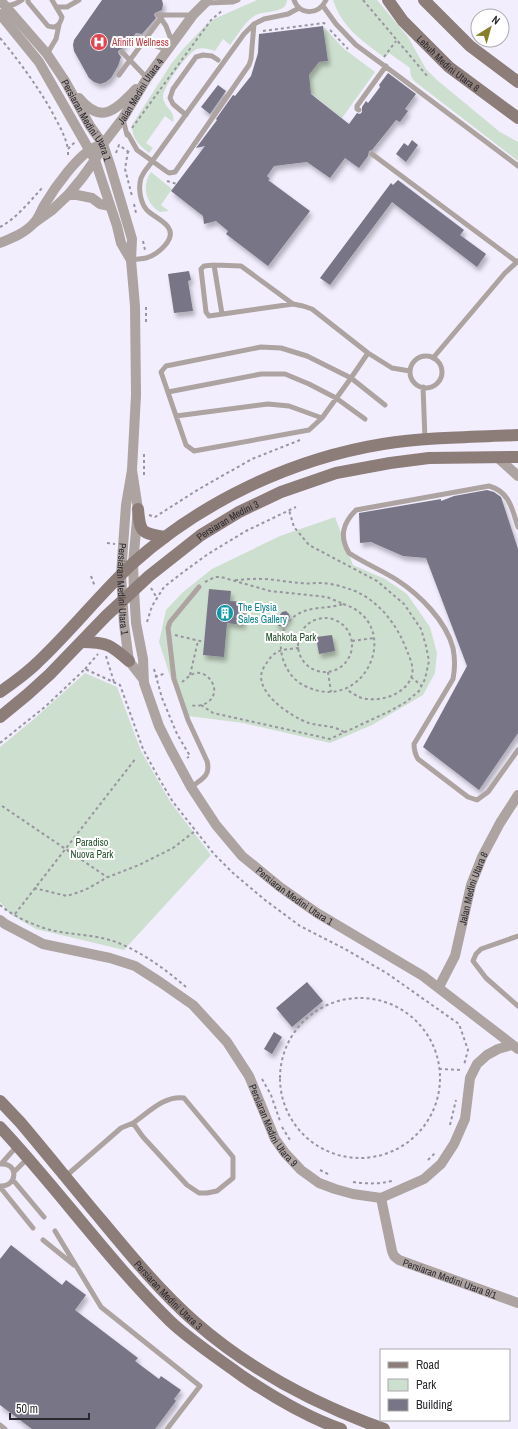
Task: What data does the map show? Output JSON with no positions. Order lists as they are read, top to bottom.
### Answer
{
  "streets": {
    "street": [
      "Lebuh Medini Utara 8",
      "Jalan Medini Utara 4",
      "Persiaran Medini Utara 1",
      "Persiaran Medini 3",
      "Jalan Medini Utara 8",
      "Persiaran Medini Utara 9",
      "Persiaran Medini Utara 9/1",
      "Persiaran Medini Utara 3"
    ]
  },
  "crossings": [
    ["Jalan Medini Utara 4", "Persiaran Medini Utara 1"],
    ["Persiaran Medini Utara 1", "Persiaran Medini 3"],
    ["Persiaran Medini Utara 1", "Jalan Medini Utara 8"],
    ["Persiaran Medini Utara 9", "Persiaran Medini Utara 9/1"]
  ],
  "parks": ["Mahkota Park", "Paradiso Nuova Park"],
  "places": {
    "hospital": ["Afiniti Wellness"],
    "building": ["The Elysia Sales Gallery"]
  },
  "legend": ["Road", "Park", "Building"],
  "scale_bar": "50 m",
  "north": "top right"
}
